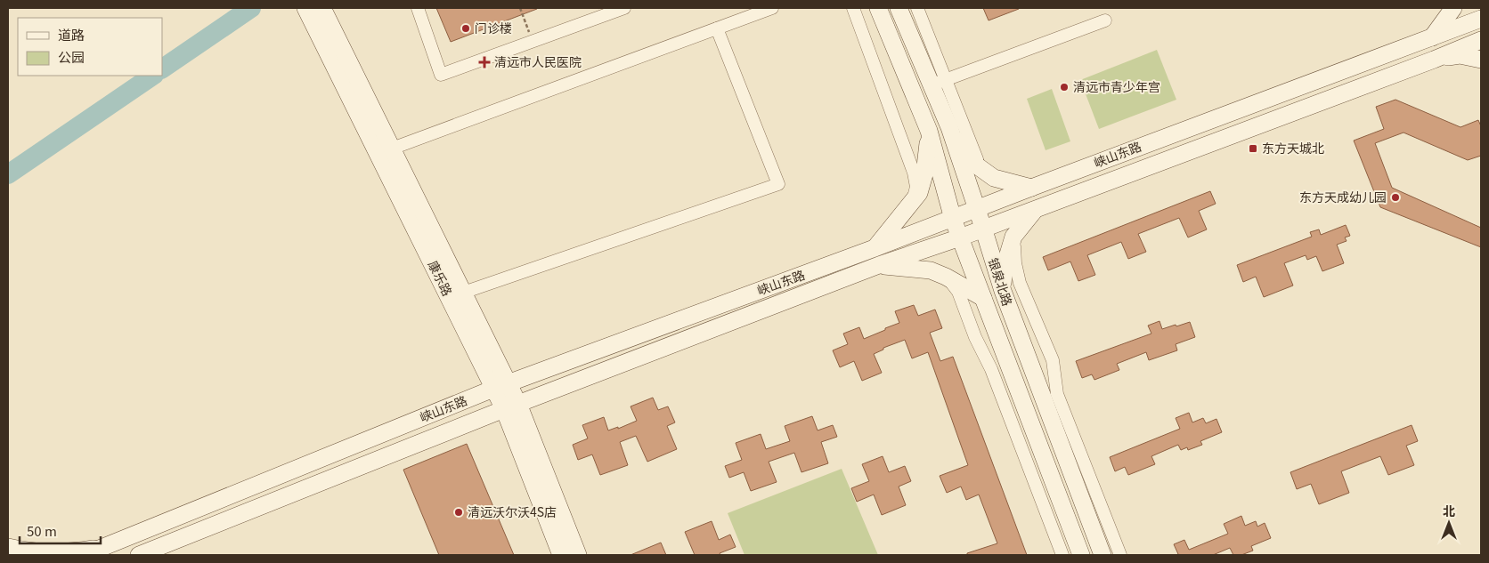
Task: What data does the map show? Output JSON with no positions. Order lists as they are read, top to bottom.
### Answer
{
  "streets": {
    "street": ["峡山东路", "康乐路", "银泉北路"]
  },
  "crossings": [
    ["峡山东路", "康乐路"],
    ["峡山东路", "银泉北路"]
  ],
  "places": {
    "other": [
      "门诊楼",
      "清远市青少年宫",
      "东方天成幼儿园",
      "清远沃尔沃4S店"
    ],
    "health": ["清远市人民医院"],
    "transit": ["东方天城北"]
  },
  "legend": ["道路", "公园"],
  "scale_bar": "50 m",
  "north": "top"
}
